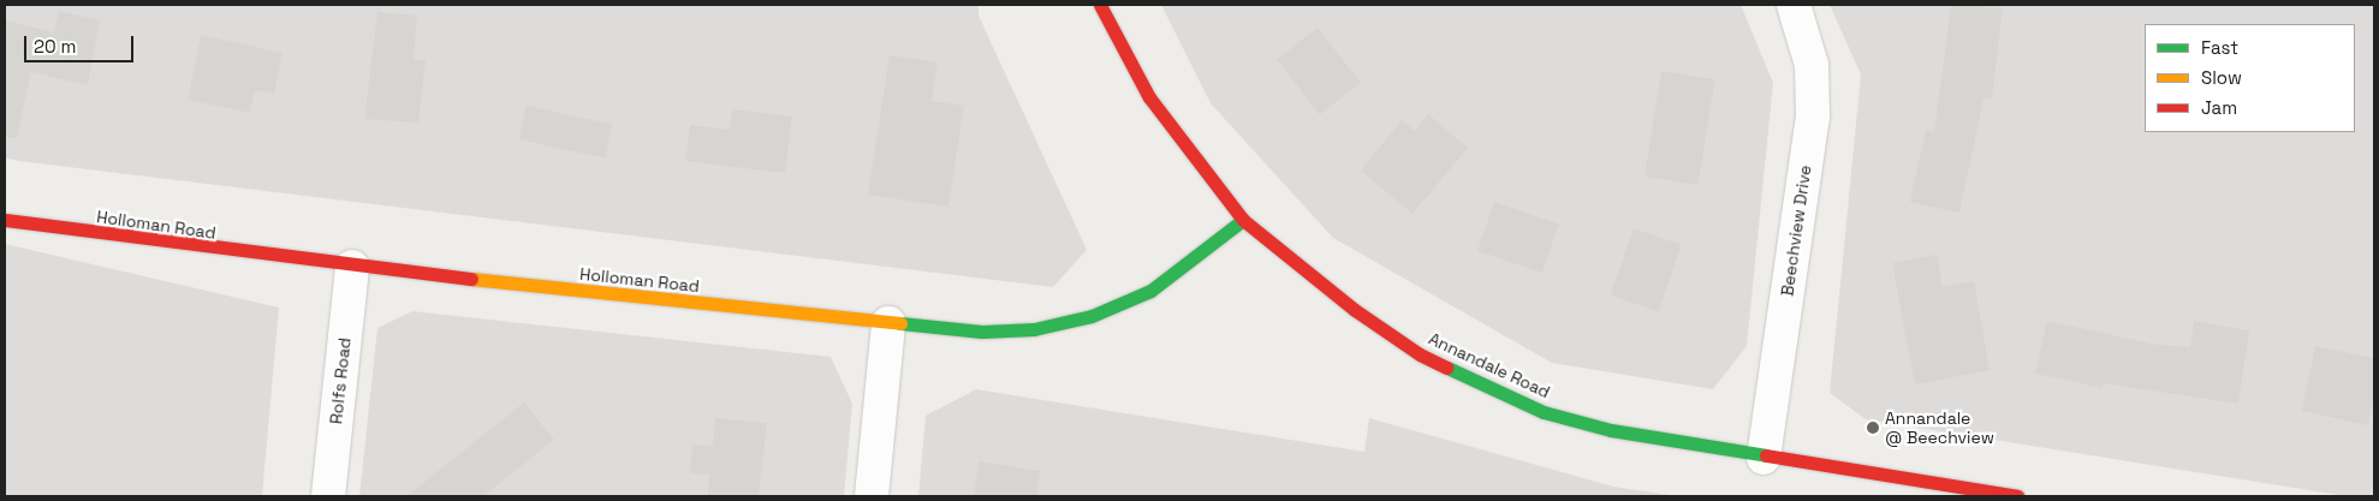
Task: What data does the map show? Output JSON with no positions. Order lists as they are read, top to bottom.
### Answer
{
  "streets": {
    "street": [
      "Holloman Road",
      "Beechview Drive",
      "Annandale Road",
      "Rolfs Road"
    ]
  },
  "crossings": [
    ["Holloman Road", "Annandale Road"],
    ["Holloman Road", "Rolfs Road"],
    ["Beechview Drive", "Annandale Road"]
  ],
  "places": ["Annandale @ Beechview"],
  "legend": ["Fast", "Slow", "Jam"],
  "scale_bar": "20 m"
}
